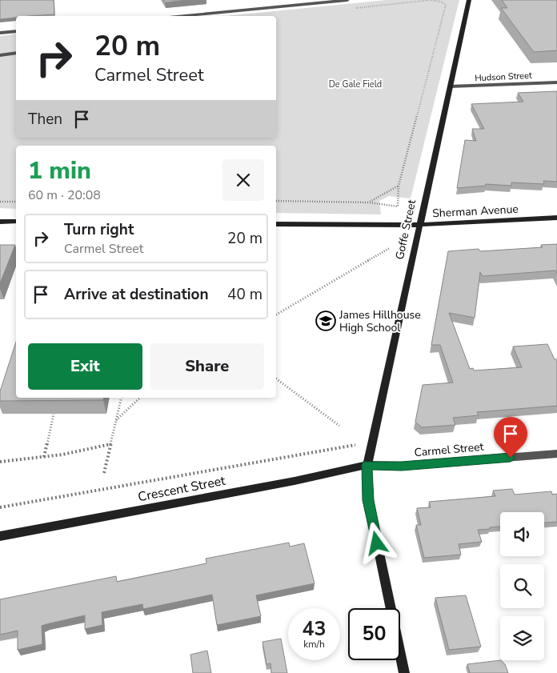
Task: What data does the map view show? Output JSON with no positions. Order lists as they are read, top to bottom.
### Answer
{
  "streets": {
    "main road": ["Sherman Avenue", "Goffe Street", "Crescent Street"],
    "street": ["Hudson Street", "Carmel Street"]
  },
  "crossings": [
    ["Hudson Street", "Goffe Street"],
    ["Sherman Avenue", "Goffe Street"],
    ["Goffe Street", "Carmel Street"],
    ["Goffe Street", "Crescent Street"],
    ["Carmel Street", "Crescent Street"]
  ],
  "parks": ["De Gale Field"],
  "places": {
    "school or university": ["James Hillhouse High School"]
  },
  "page": {
    "turn": ["20 m", "Carmel Street"],
    "then": "Then",
    "heading": ["1 min", "60 m · 20:08"],
    "list": [
      {
        "name": "Turn right",
        "note": "Carmel Street",
        "value": "20 m"
      },
      {
        "name": "Arrive at destination",
        "value": "40 m"
      }
    ],
    "buttons": ["Exit", "Share"],
    "speed": "43 km/h",
    "limit": "50"
  }
}
